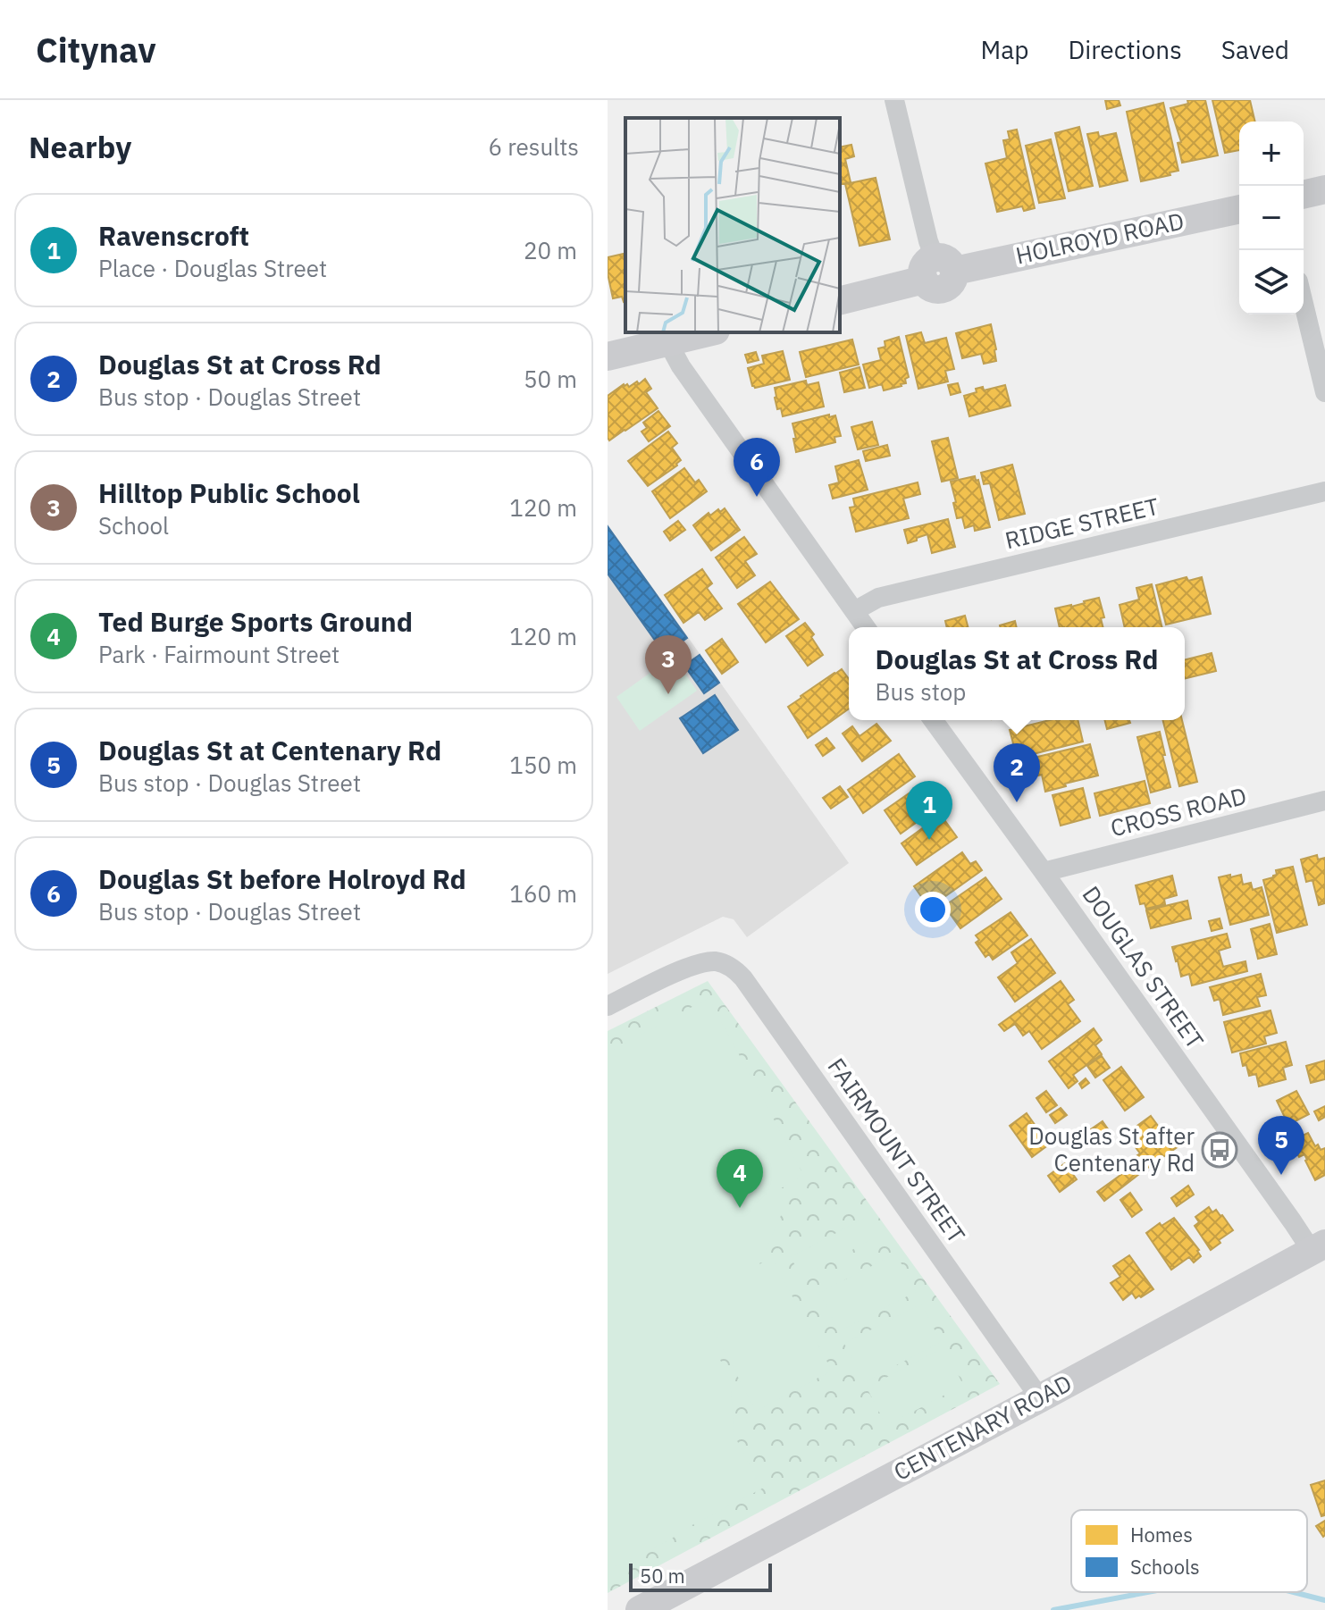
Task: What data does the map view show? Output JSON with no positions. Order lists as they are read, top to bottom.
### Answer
{
  "streets": {
    "main road": ["HOLROYD ROAD", "CENTENARY ROAD"],
    "street": [
      "RIDGE STREET",
      "CROSS ROAD",
      "DOUGLAS STREET",
      "FAIRMOUNT STREET"
    ]
  },
  "crossings": [
    ["CROSS ROAD", "DOUGLAS STREET"],
    ["DOUGLAS STREET", "CENTENARY ROAD"],
    ["FAIRMOUNT STREET", "CENTENARY ROAD"]
  ],
  "places": {
    "bus stop": ["Douglas St after Centenary Rd"]
  },
  "legend": ["Homes", "Schools"],
  "scale_bar": "50 m",
  "page": {
    "header": "Citynav",
    "nav": ["Map", "Directions", "Saved"],
    "heading": ["Nearby", "6 results"],
    "map_buttons": ["+", "−"],
    "list": [
      {
        "mark": "1",
        "name": "Ravenscroft",
        "note": "Place · Douglas Street",
        "value": "20 m"
      },
      {
        "mark": "2",
        "name": "Douglas St at Cross Rd",
        "note": "Bus stop · Douglas Street",
        "value": "50 m"
      },
      {
        "mark": "3",
        "name": "Hilltop Public School",
        "note": "School",
        "value": "120 m"
      },
      {
        "mark": "4",
        "name": "Ted Burge Sports Ground",
        "note": "Park · Fairmount Street",
        "value": "120 m"
      },
      {
        "mark": "5",
        "name": "Douglas St at Centenary Rd",
        "note": "Bus stop · Douglas Street",
        "value": "150 m"
      },
      {
        "mark": "6",
        "name": "Douglas St before Holroyd Rd",
        "note": "Bus stop · Douglas Street",
        "value": "160 m"
      }
    ],
    "pins": [
      "6",
      "3",
      "2",
      "1",
      "5",
      "4"
    ],
    "popup": ["Douglas St at Cross Rd", "Bus stop"],
    "scale": "50 m"
  }
}
